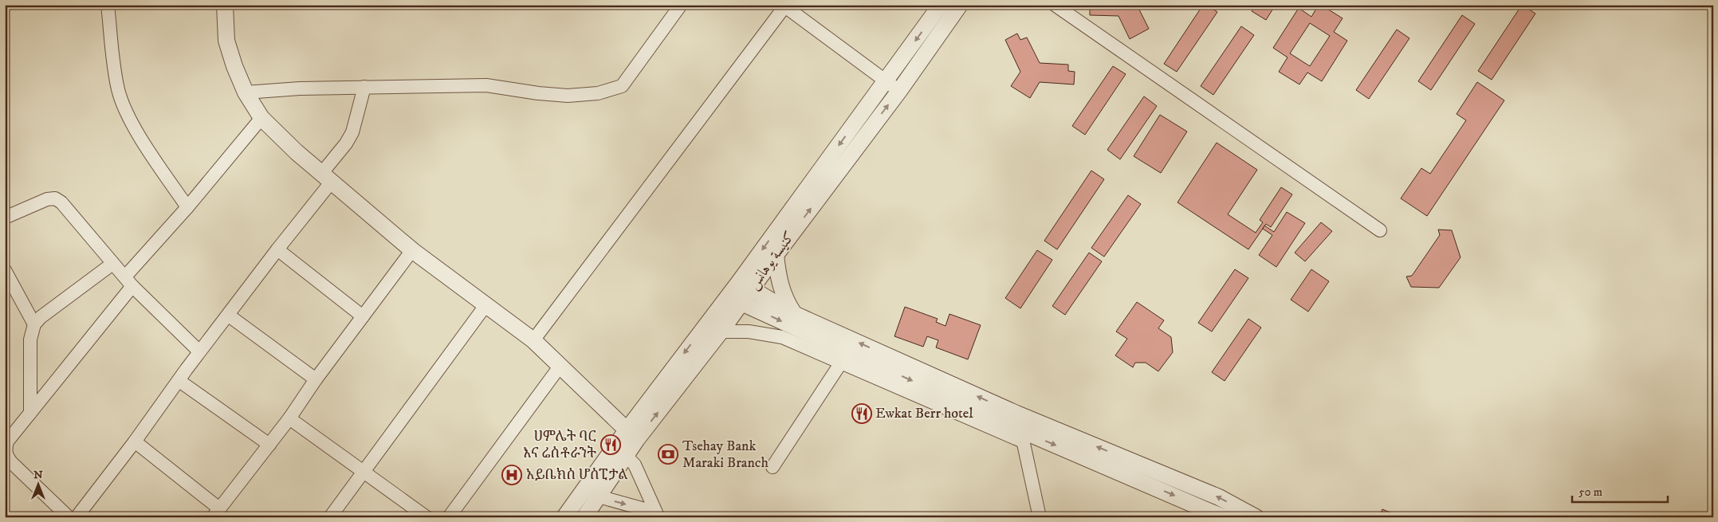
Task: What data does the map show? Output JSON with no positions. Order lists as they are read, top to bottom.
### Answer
{
  "streets": {
    "street": ["كنيسة يوهانس"]
  },
  "places": {
    "restaurant": ["Ewkat Berr hotel", "ሀምሌት ባር እና ሬስቶራንት"],
    "bank": ["Tsehay Bank Maraki Branch"],
    "hospital": ["አይቤክስ ሆስፒታል"]
  },
  "scale_bar": "50 m",
  "north": "top"
}
